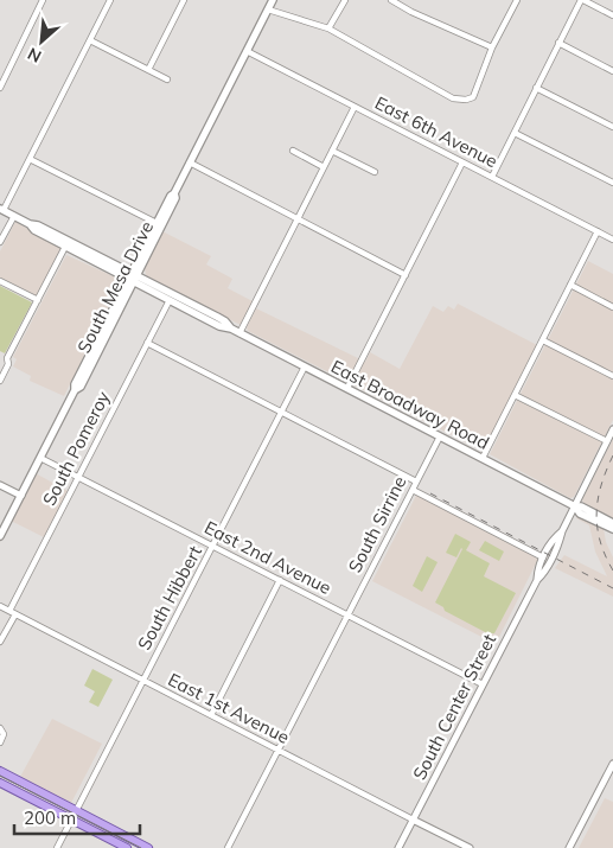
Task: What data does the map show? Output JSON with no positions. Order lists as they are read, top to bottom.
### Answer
{
  "streets": {
    "main road": ["South Mesa Drive", "East Broadway Road"],
    "street": [
      "East 6th Avenue",
      "South Pomeroy",
      "South Sirrine",
      "East 2nd Avenue",
      "South Hibbert",
      "South Center Street",
      "East 1st Avenue"
    ]
  },
  "crossings": [
    ["East 6th Avenue", "South Mesa Drive"],
    ["South Mesa Drive", "East Broadway Road"],
    ["South Mesa Drive", "East 2nd Avenue"],
    ["East Broadway Road", "South Pomeroy"],
    ["East Broadway Road", "South Sirrine"],
    ["East Broadway Road", "South Hibbert"],
    ["East Broadway Road", "South Center Street"],
    ["South Pomeroy", "East 2nd Avenue"],
    ["South Pomeroy", "East 1st Avenue"],
    ["South Sirrine", "East 2nd Avenue"],
    ["South Sirrine", "East 1st Avenue"],
    ["East 2nd Avenue", "South Hibbert"],
    ["East 2nd Avenue", "South Center Street"],
    ["South Hibbert", "East 1st Avenue"],
    ["South Center Street", "East 1st Avenue"]
  ],
  "scale_bar": "200 m",
  "north": "bottom left"
}
